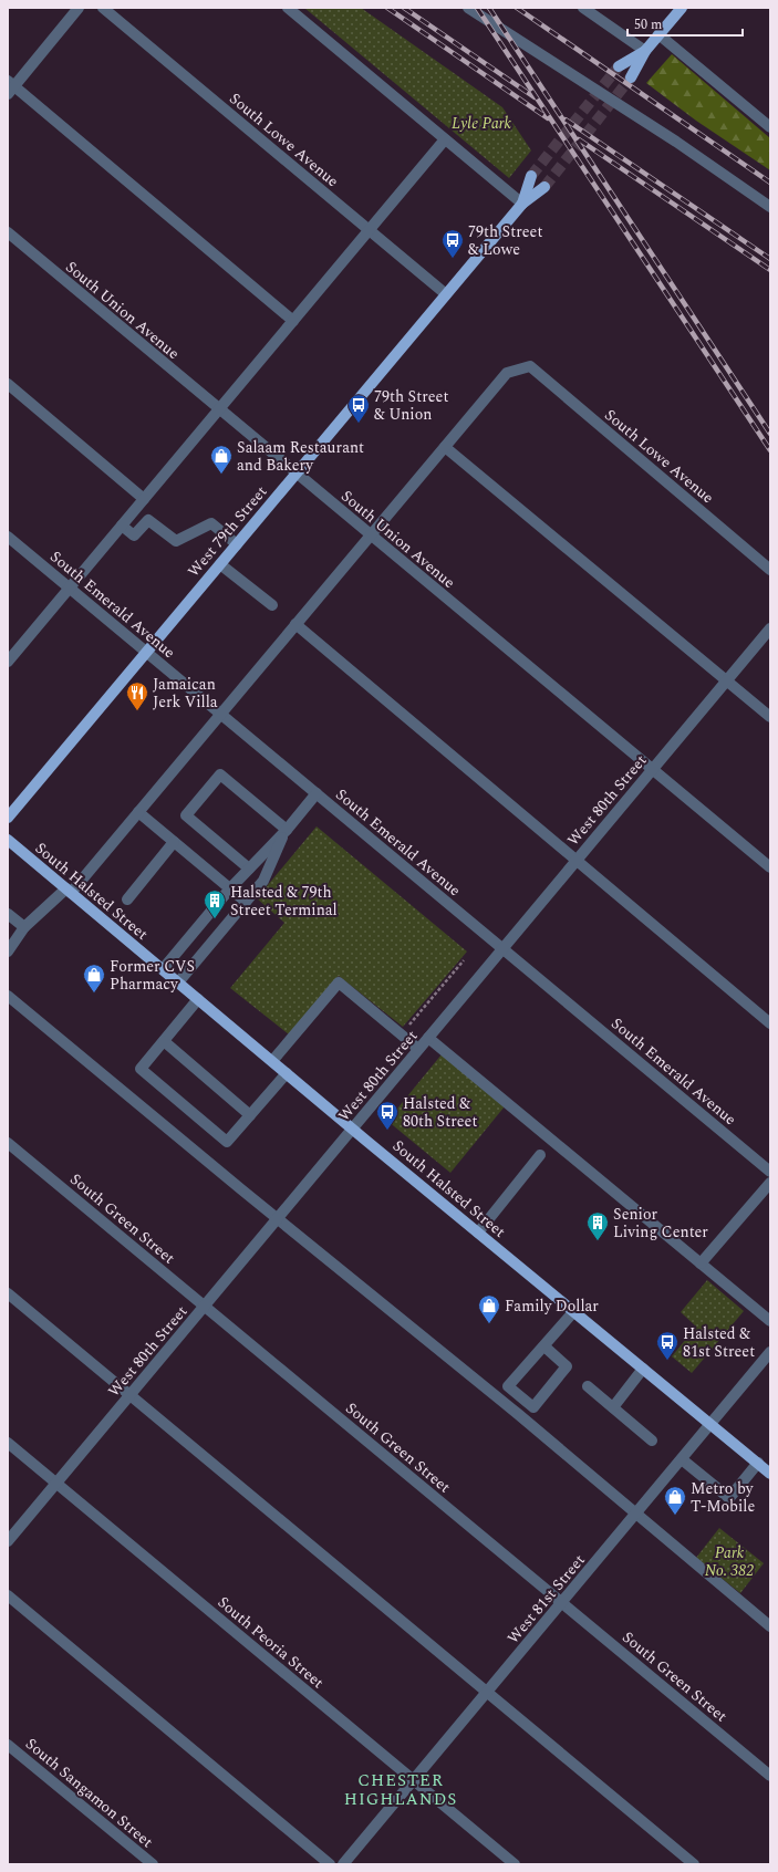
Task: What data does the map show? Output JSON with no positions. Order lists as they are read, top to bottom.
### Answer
{
  "streets": {
    "main road": ["West 79th Street", "South Halsted Street"],
    "street": [
      "South Lowe Avenue",
      "South Union Avenue",
      "South Emerald Avenue",
      "West 80th Street",
      "South Green Street",
      "West 81st Street",
      "South Peoria Street",
      "South Sangamon Street"
    ]
  },
  "crossings": [
    ["South Lowe Avenue", "West 79th Street"],
    ["South Union Avenue", "West 79th Street"],
    ["South Union Avenue", "West 80th Street"],
    ["West 79th Street", "South Emerald Avenue"],
    ["South Emerald Avenue", "West 80th Street"],
    ["West 80th Street", "South Halsted Street"],
    ["West 80th Street", "South Green Street"],
    ["West 80th Street", "South Peoria Street"],
    ["South Halsted Street", "West 81st Street"],
    ["South Green Street", "West 81st Street"],
    ["West 81st Street", "South Peoria Street"]
  ],
  "districts": ["CHESTER HIGHLANDS"],
  "parks": ["Lyle Park", "Park No. 382"],
  "places": {
    "bus stop": [
      "79th Street & Lowe",
      "79th Street & Union",
      "Halsted & 80th Street",
      "Halsted & 81st Street"
    ],
    "shop": [
      "Salaam Restaurant and Bakery",
      "Former CVS Pharmacy",
      "Family Dollar",
      "Metro by T-Mobile"
    ],
    "restaurant": ["Jamaican Jerk Villa"],
    "building": ["Halsted & 79th Street Terminal", "Senior Living Center"]
  },
  "scale_bar": "50 m"
}
